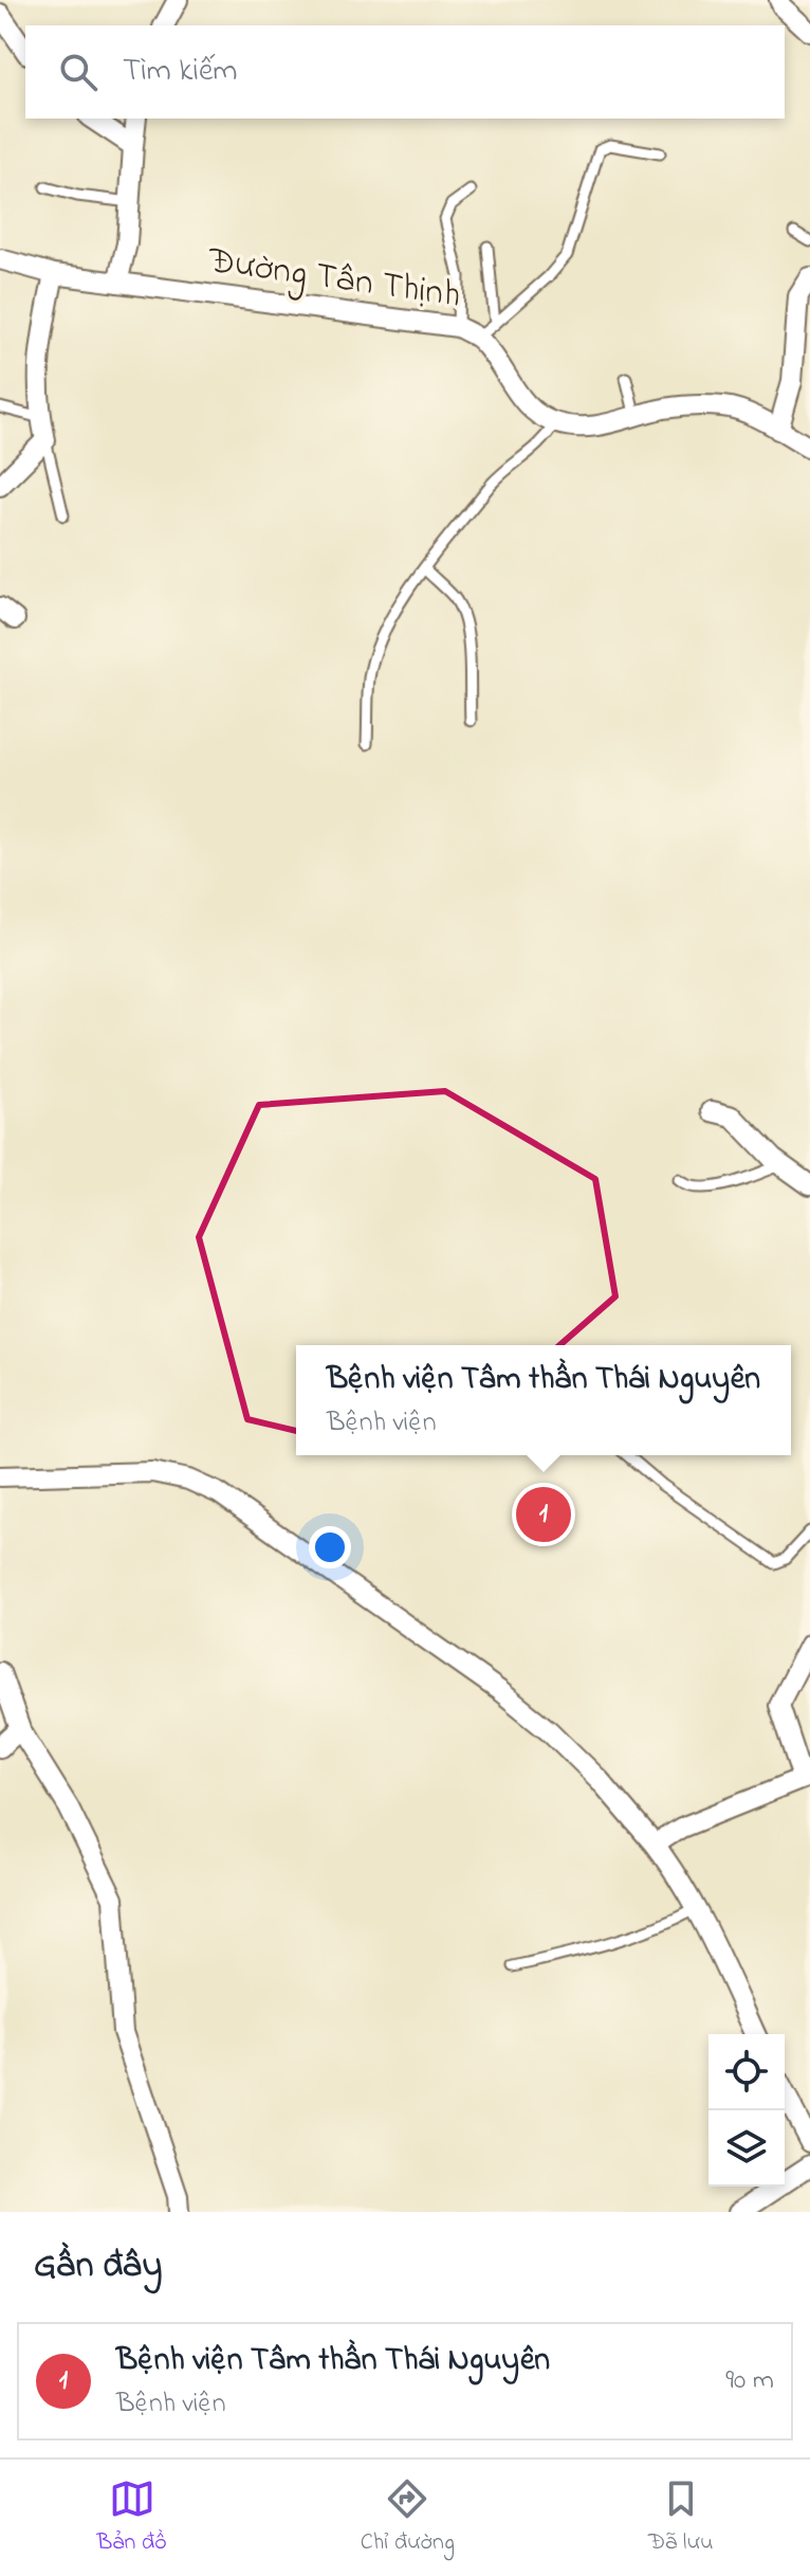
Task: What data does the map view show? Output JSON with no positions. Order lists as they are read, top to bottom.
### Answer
{
  "streets": {
    "street": ["Đường Tân Thịnh"]
  },
  "page": {
    "search": "Tìm kiếm",
    "popup": ["Bệnh viện Tâm thần Thái Nguyên", "Bệnh viện"],
    "pins": "1",
    "heading": "Gần đây",
    "list": [
      {
        "mark": "1",
        "name": "Bệnh viện Tâm thần Thái Nguyên",
        "note": "Bệnh viện",
        "value": "90 m"
      }
    ],
    "nav": ["Bản đồ", "Chỉ đường", "Đã lưu"]
  }
}
